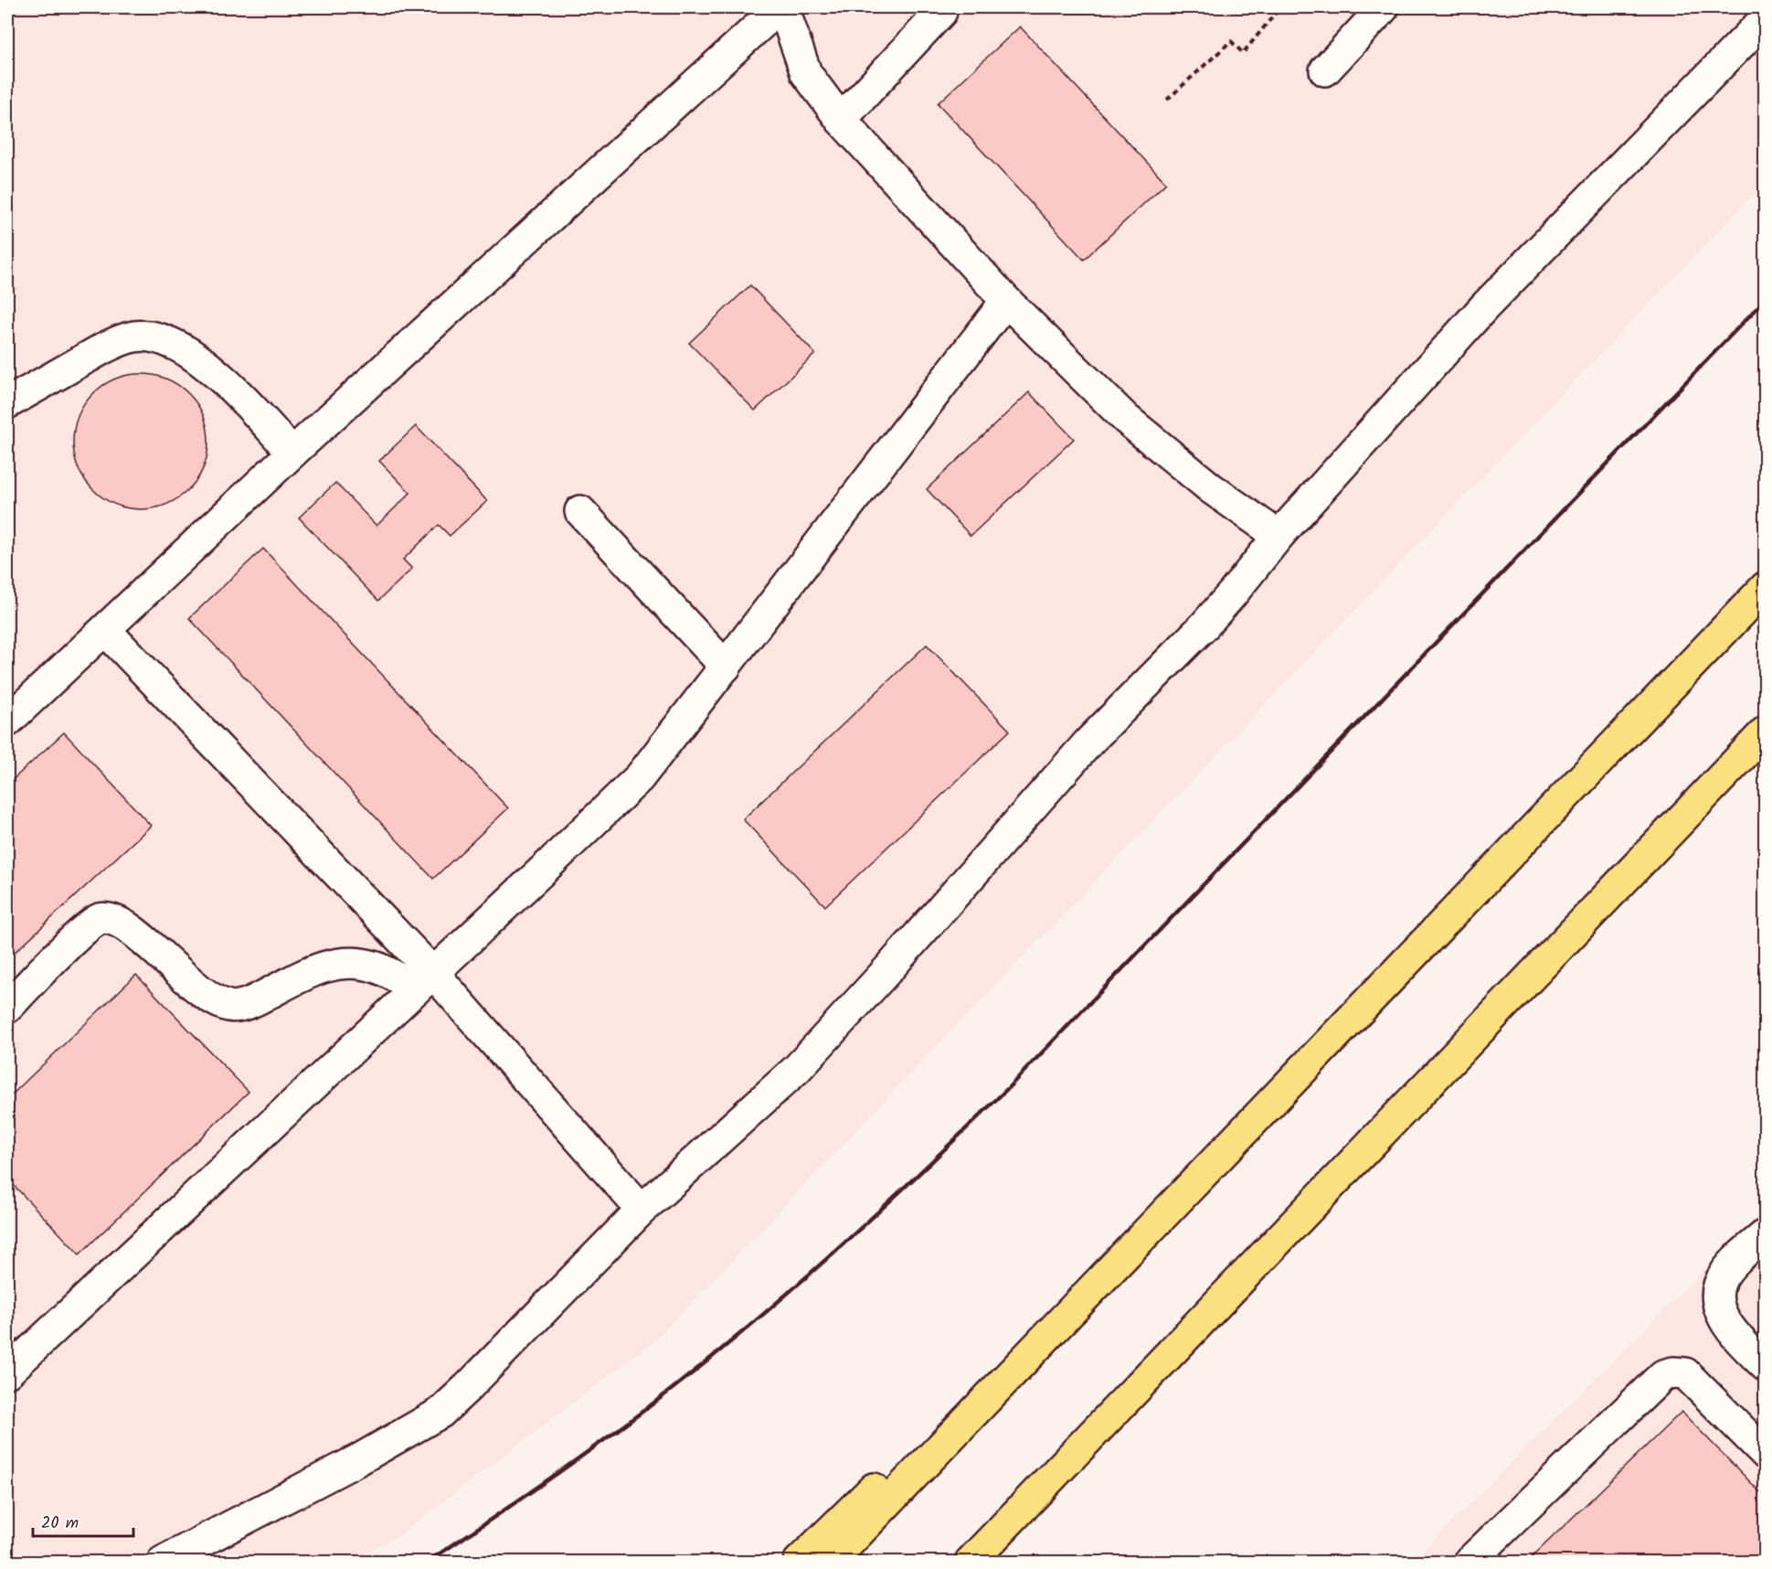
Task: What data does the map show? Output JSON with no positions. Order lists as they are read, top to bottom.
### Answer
{
  "scale_bar": "20 m"
}
